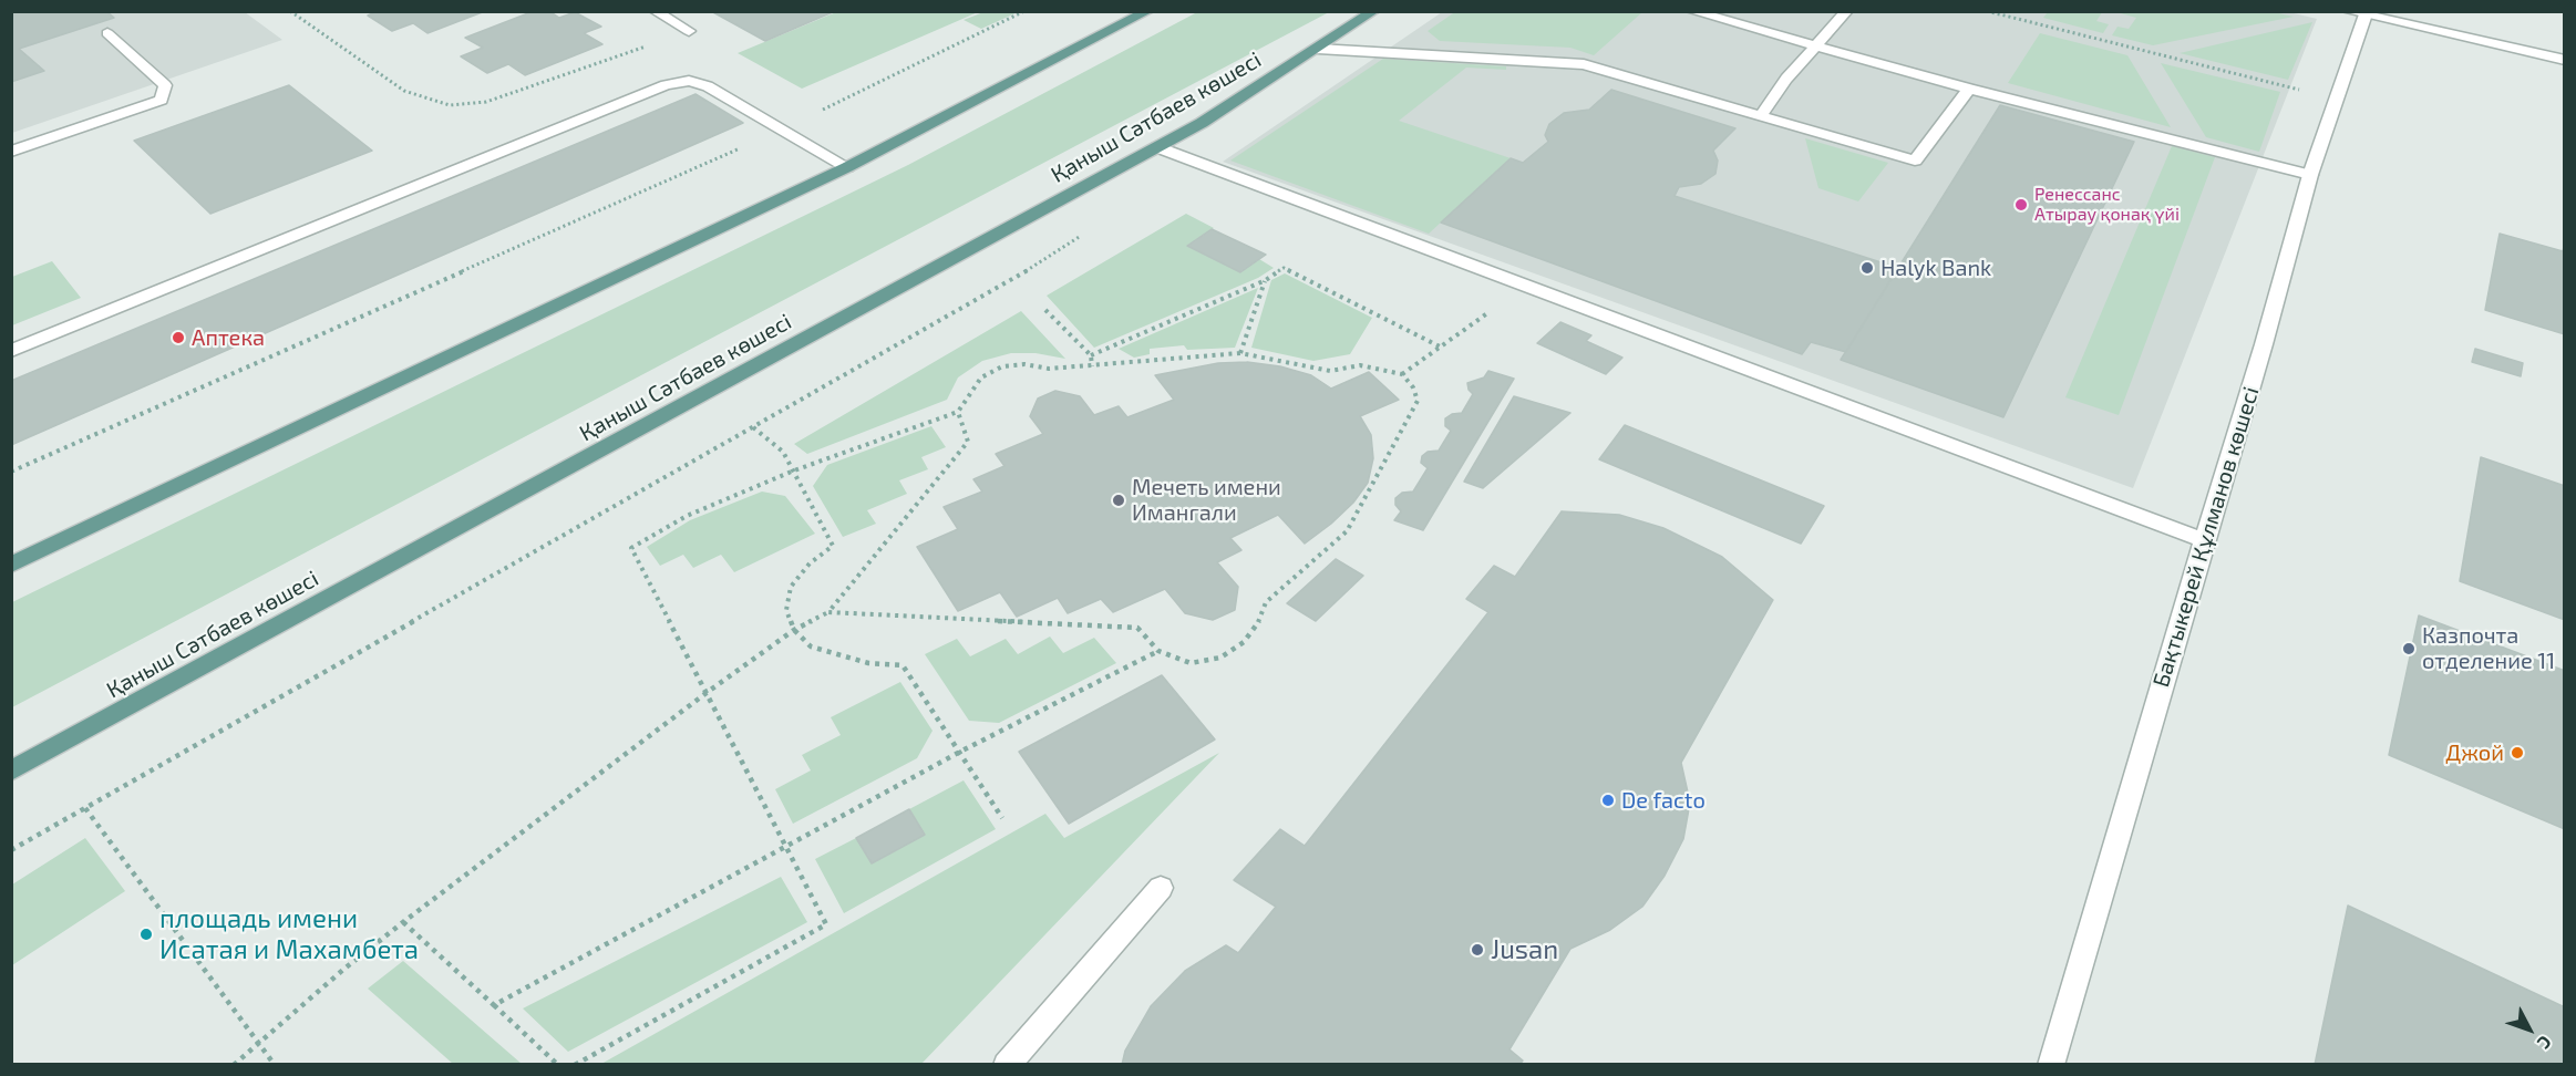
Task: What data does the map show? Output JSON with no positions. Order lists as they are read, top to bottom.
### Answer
{
  "streets": {
    "main road": ["Қаныш Сәтбаев көшесі"],
    "street": ["Бақтыкерей Құлманов көшесі"]
  },
  "places": [
    "Ренессанс Атырау қонақ үйі",
    "Halyk Bank",
    "Аптека",
    "Мечеть имени Имангали",
    "Казпочта отделение 11",
    "Джой",
    "De facto",
    "площадь имени Исатая и Махамбета",
    "Jusan"
  ],
  "north": "bottom right"
}
